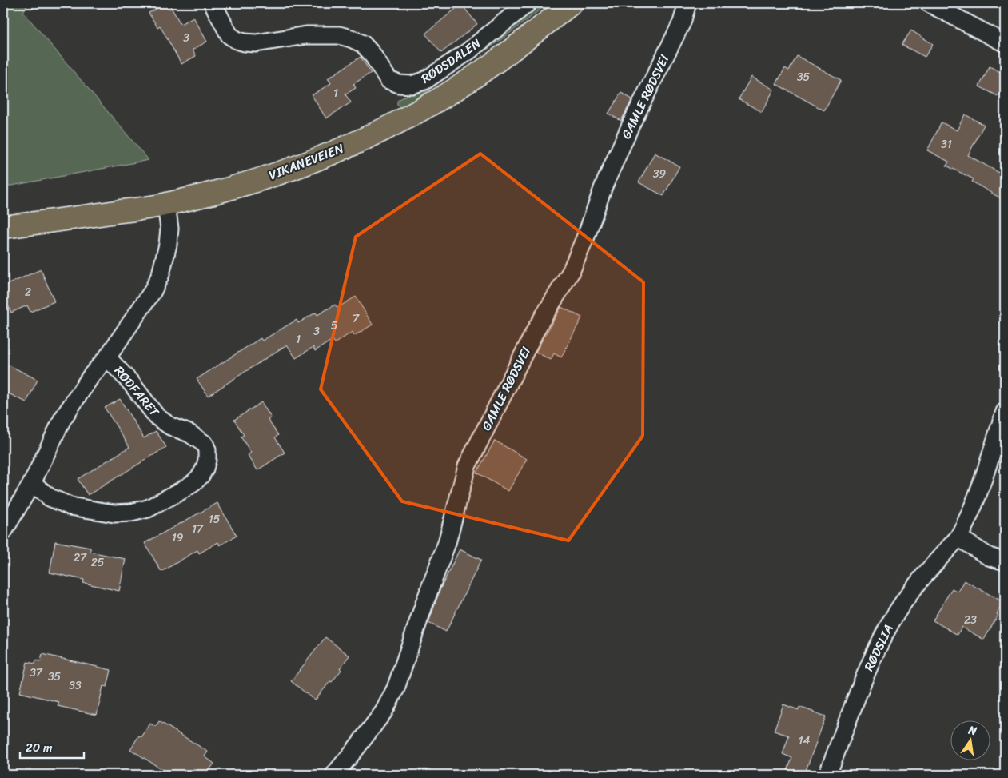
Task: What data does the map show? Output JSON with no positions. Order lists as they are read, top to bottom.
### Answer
{
  "streets": {
    "main road": ["VIKANEVEIEN"],
    "street": [
      "RØDSDALEN",
      "GAMLE RØDSVEI",
      "RØDFARET",
      "RØDSLIA"
    ]
  },
  "crossings": [
    ["VIKANEVEIEN", "RØDFARET"]
  ],
  "house_numbers": [
    "3",
    "35",
    "1",
    "31",
    "39",
    "2",
    "7",
    "5",
    "3",
    "1",
    "15",
    "17",
    "19",
    "27",
    "25",
    "23",
    "37",
    "35",
    "33",
    "14"
  ],
  "scale_bar": "20 m",
  "north": "top"
}
